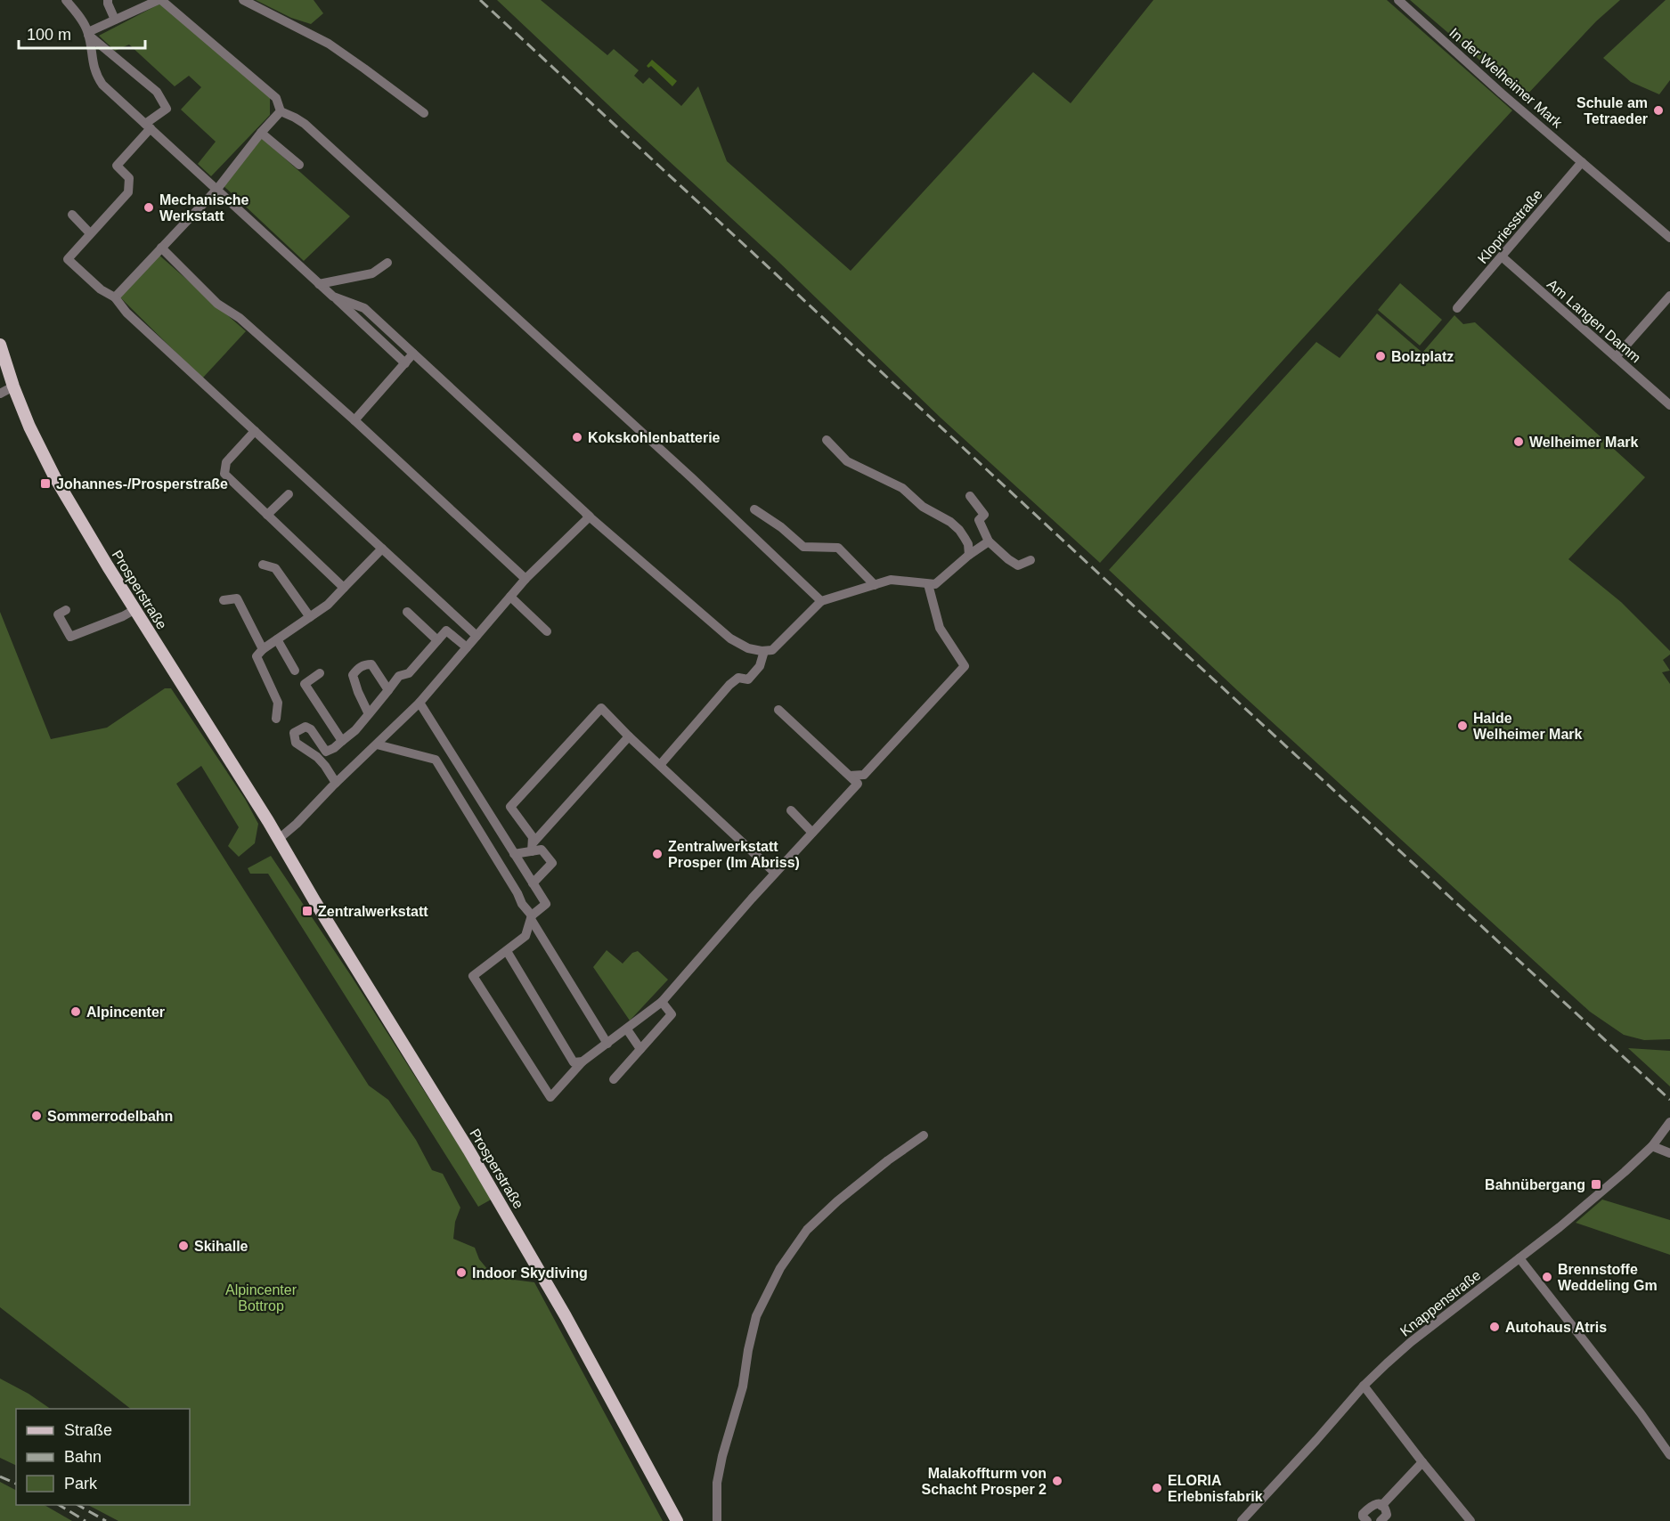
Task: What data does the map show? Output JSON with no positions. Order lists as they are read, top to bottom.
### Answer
{
  "streets": {
    "main road": ["Prosperstraße"],
    "street": [
      "In der Welheimer Mark",
      "Klopriesstraße",
      "Am Langen Damm",
      "Knappenstraße"
    ]
  },
  "crossings": [
    ["In der Welheimer Mark", "Klopriesstraße"],
    ["Klopriesstraße", "Am Langen Damm"]
  ],
  "parks": ["Alpincenter Bottrop"],
  "places": {
    "other": [
      "Schule am Tetraeder",
      "Mechanische Werkstatt",
      "Bolzplatz",
      "Kokskohlenbatterie",
      "Welheimer Mark",
      "Halde Welheimer Mark",
      "Zentralwerkstatt Prosper (Im Abriss)",
      "Alpincenter",
      "Sommerrodelbahn",
      "Skihalle",
      "Indoor Skydiving",
      "Brennstoffe Weddeling Gm",
      "Autohaus Atris",
      "Malakoffturm von Schacht Prosper 2",
      "ELORIA Erlebnisfabrik"
    ],
    "transit": ["Johannes-/Prosperstraße", "Zentralwerkstatt", "Bahnübergang"]
  },
  "legend": ["Straße", "Bahn", "Park"],
  "scale_bar": "100 m"
}
